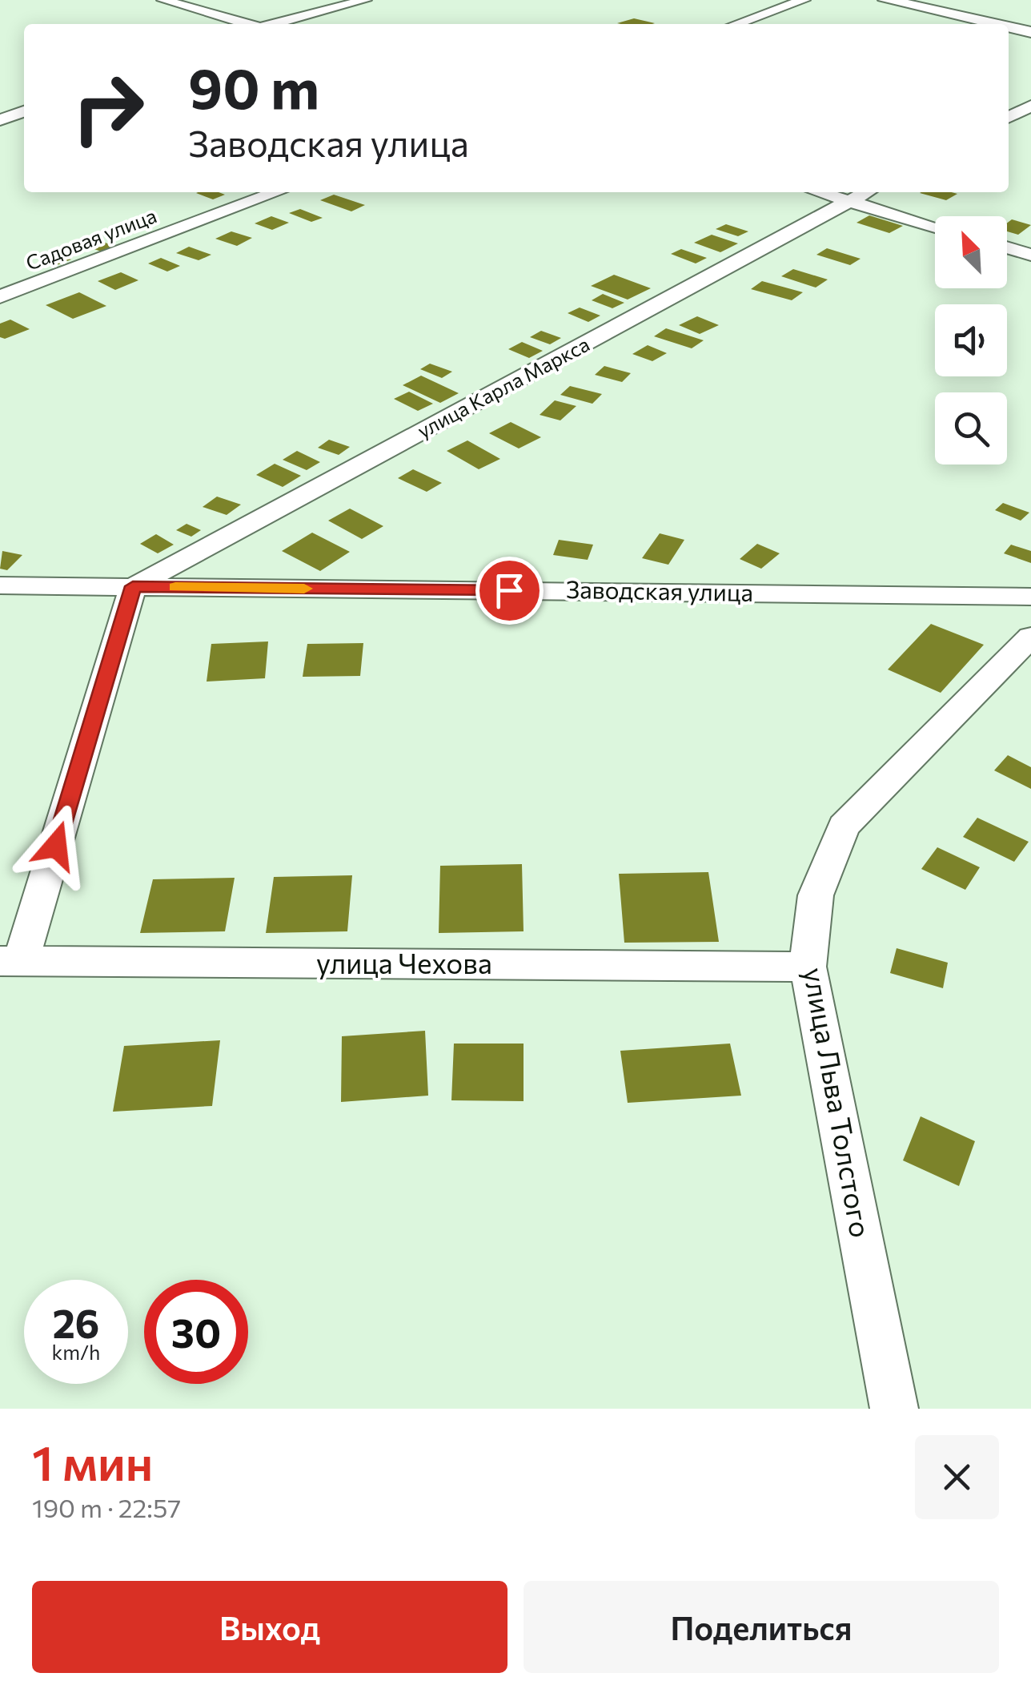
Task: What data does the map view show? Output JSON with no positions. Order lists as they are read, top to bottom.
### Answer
{
  "streets": {
    "street": [
      "Садовая улица",
      "улица Карла Маркса",
      "Заводская улица",
      "улица Чехова",
      "улица Льва Толстого"
    ]
  },
  "crossings": [
    ["улица Карла Маркса", "Заводская улица"],
    ["улица Чехова", "улица Льва Толстого"]
  ],
  "north": "top left",
  "page": {
    "turn": ["90 m", "Заводская улица"],
    "speed": "26 km/h",
    "limit": "30",
    "heading": ["1 мин", "190 m · 22:57"],
    "buttons": ["Выход", "Поделиться"]
  }
}
